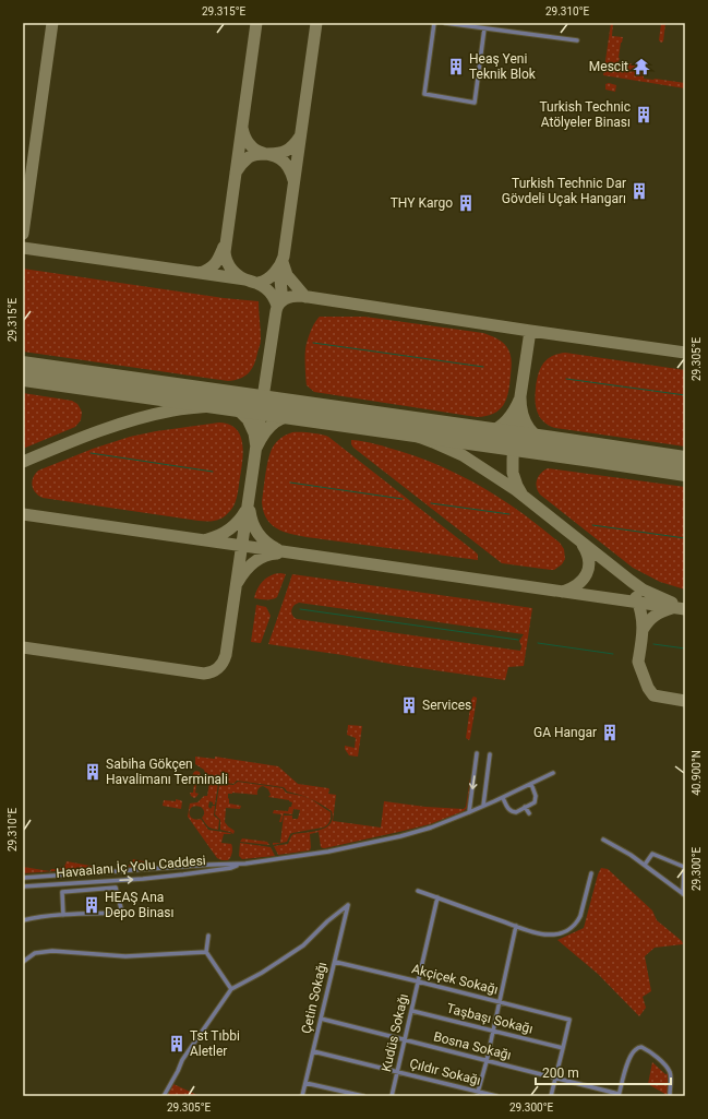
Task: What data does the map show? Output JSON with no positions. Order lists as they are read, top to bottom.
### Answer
{
  "streets": {
    "street": [
      "Havaalanı İç Yolu Caddesi",
      "Akçiçek Sokağı",
      "Çetin Sokağı",
      "Taşbaşı Sokağı",
      "Kudüs Sokağı",
      "Bosna Sokağı",
      "Çıldır Sokağı"
    ]
  },
  "crossings": [
    ["Akçiçek Sokağı", "Çetin Sokağı"],
    ["Akçiçek Sokağı", "Taşbaşı Sokağı"],
    ["Akçiçek Sokağı", "Kudüs Sokağı"],
    ["Çetin Sokağı", "Bosna Sokağı"],
    ["Çetin Sokağı", "Çıldır Sokağı"],
    ["Taşbaşı Sokağı", "Kudüs Sokağı"],
    ["Kudüs Sokağı", "Bosna Sokağı"],
    ["Kudüs Sokağı", "Çıldır Sokağı"]
  ],
  "places": {
    "building": [
      "Heaş Yeni Teknik Blok",
      "Turkish Technic Atölyeler Binası",
      "Turkish Technic Dar Gövdeli Uçak Hangarı",
      "THY Kargo",
      "Services",
      "GA Hangar",
      "Sabiha Gökçen Havalimanı Terminali",
      "HEAŞ Ana Depo Binası",
      "Tst Tıbbi Aletler"
    ],
    "temple": ["Mescit"]
  },
  "scale_bar": "200 m",
  "coordinates": [
    "29.315°E",
    "29.310°E",
    "29.305°E",
    "40.900°N",
    "29.300°E"
  ]
}
